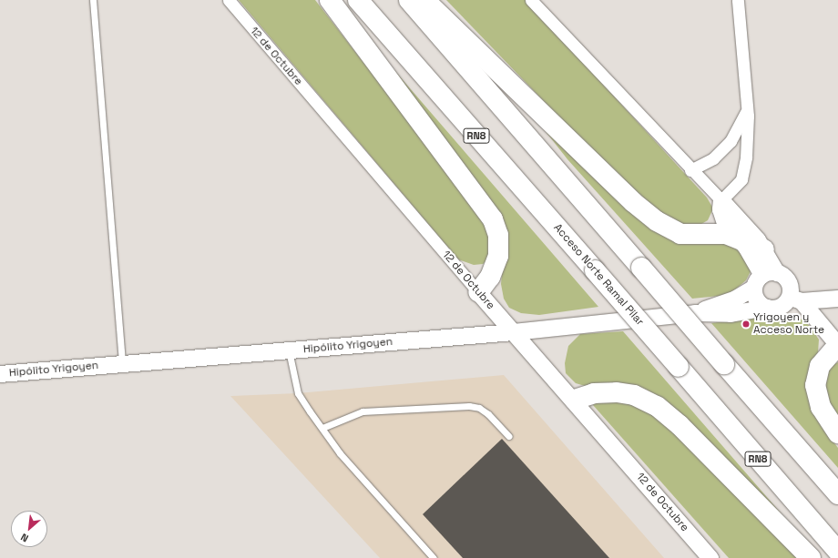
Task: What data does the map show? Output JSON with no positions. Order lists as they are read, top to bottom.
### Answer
{
  "streets": {
    "highway": ["RN8", "Acceso Norte Ramal Pilar"],
    "street": ["12 de Octubre", "Hipólito Yrigoyen"]
  },
  "crossings": [
    ["12 de Octubre", "Hipólito Yrigoyen"]
  ],
  "places": ["Yrigoyen y Acceso Norte"],
  "north": "bottom left"
}
